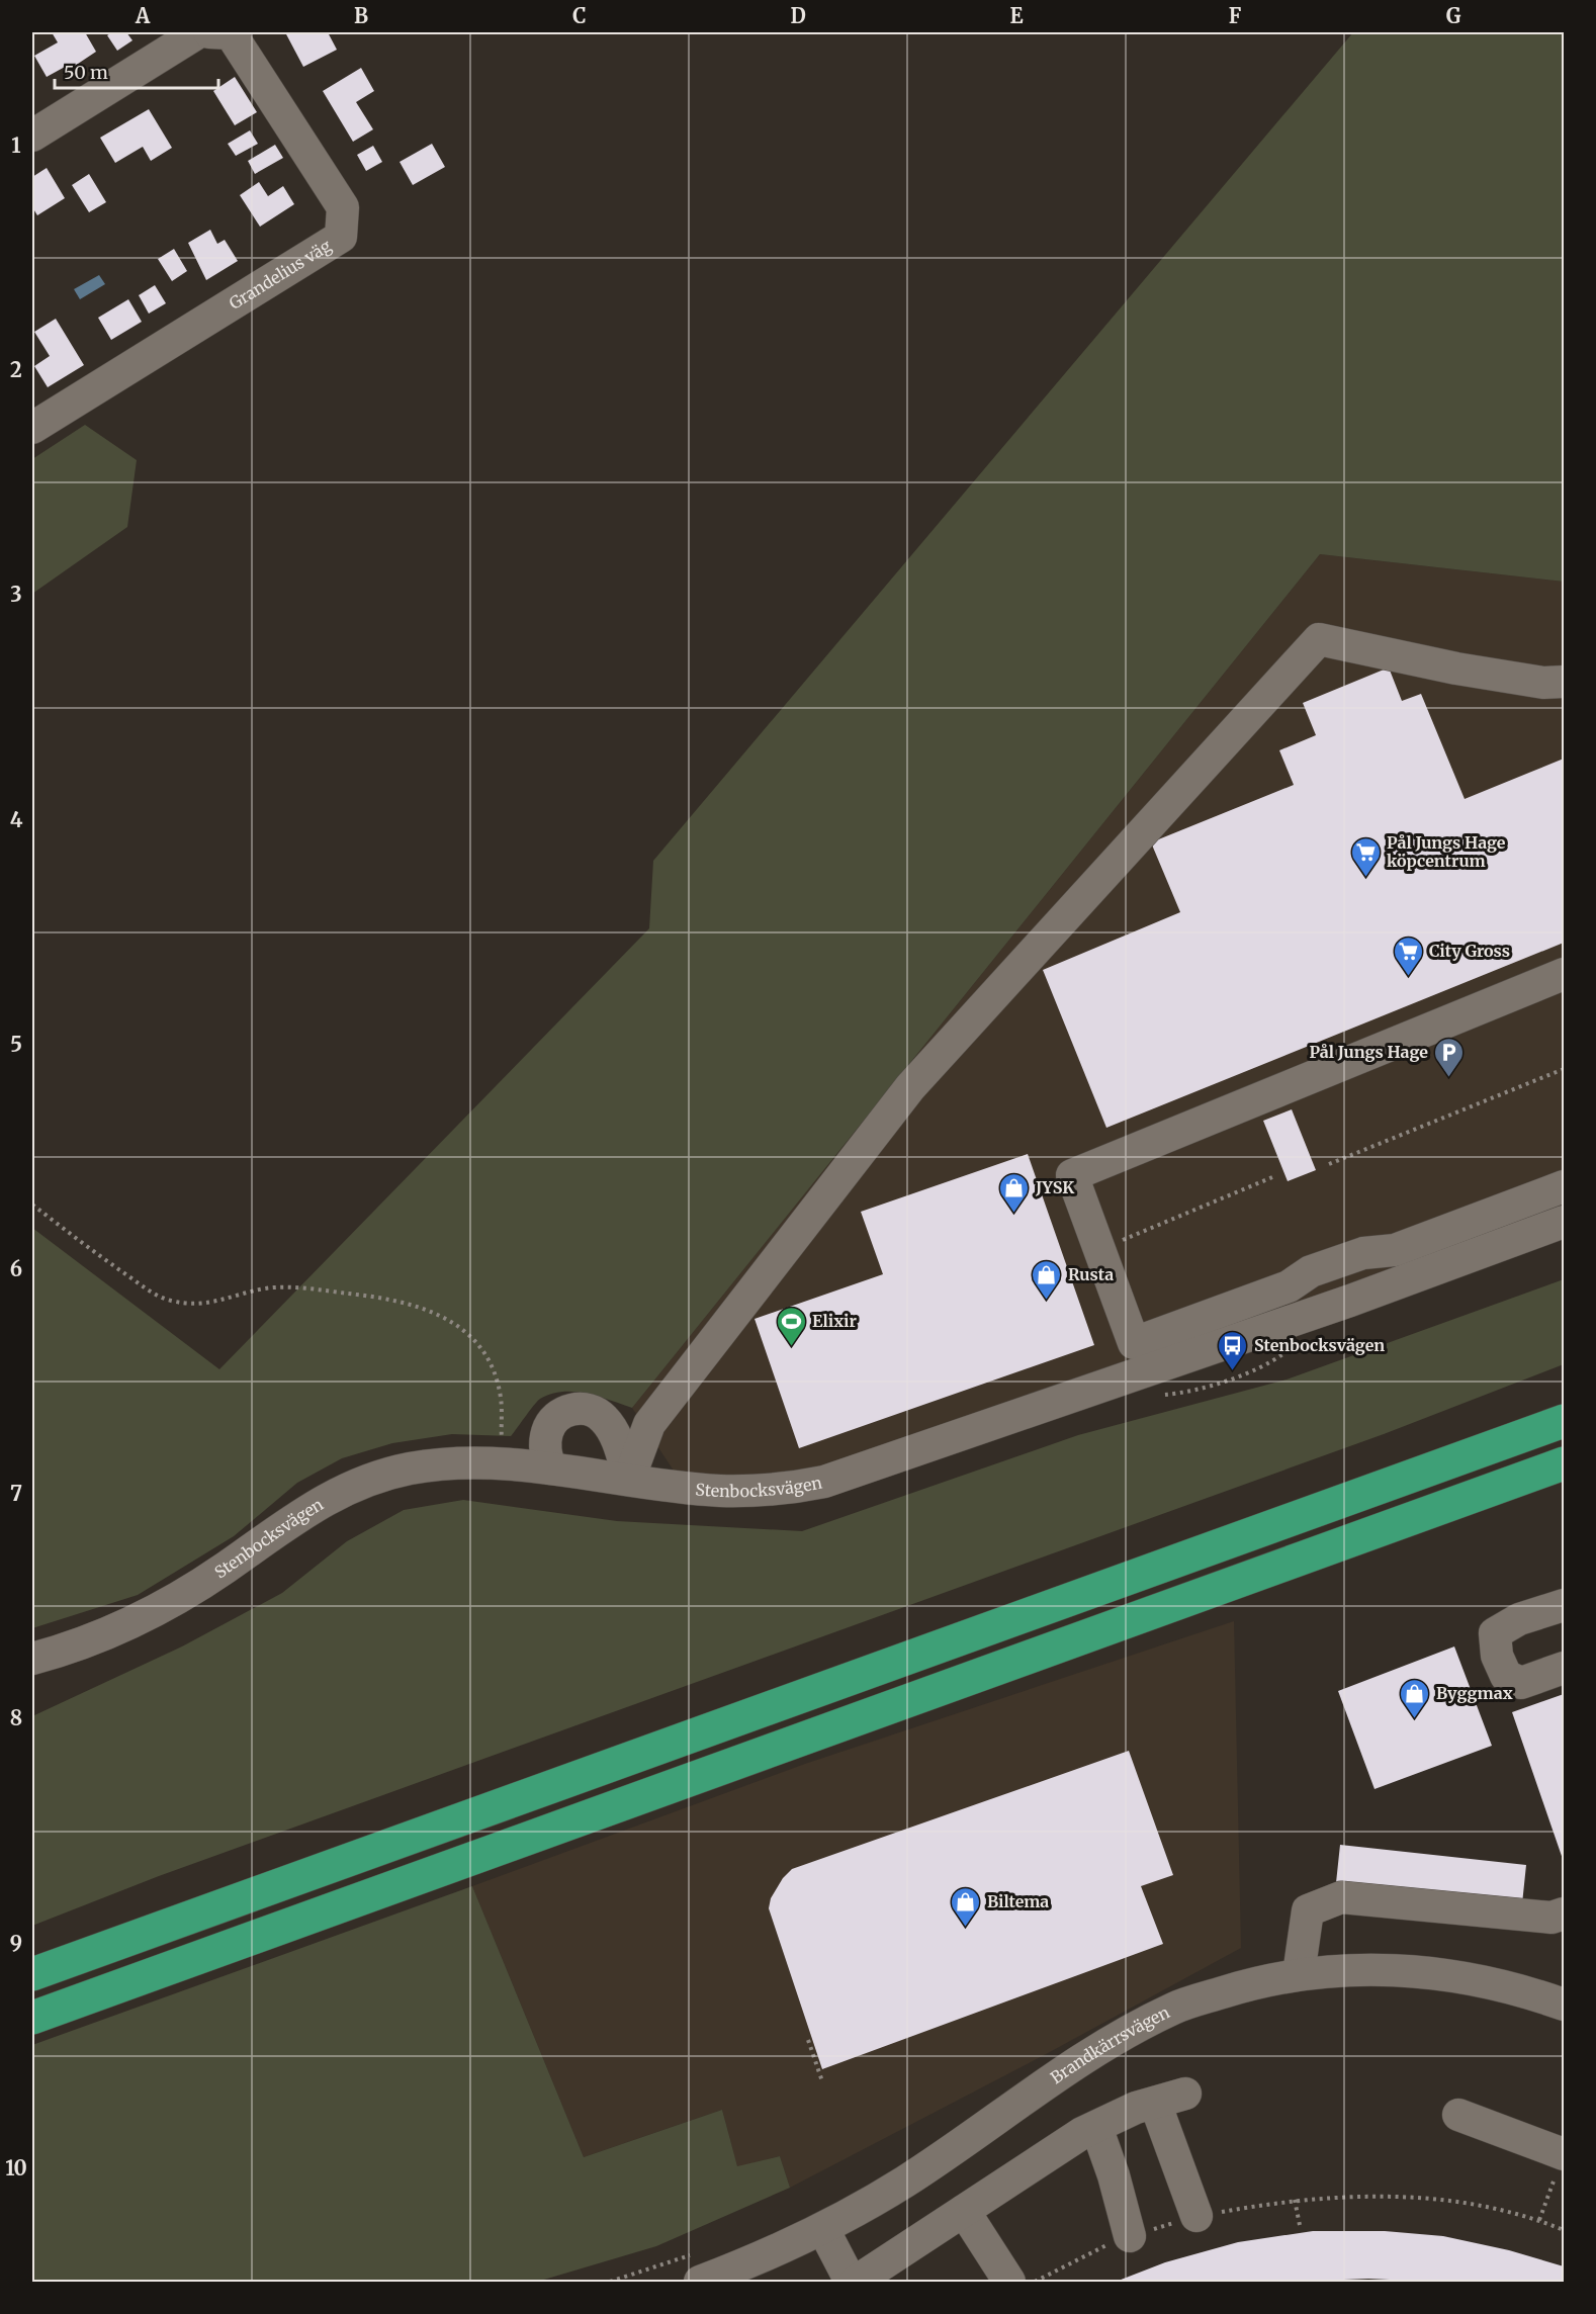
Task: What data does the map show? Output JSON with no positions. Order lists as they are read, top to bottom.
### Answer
{
  "streets": {
    "street": ["Grandelius väg", "Stenbocksvägen", "Brandkärrsvägen"]
  },
  "places": {
    "supermarket": ["Pål Jungs Hage köpcentrum", "City Gross"],
    "parking": ["Pål Jungs Hage"],
    "shop": [
      "JYSK",
      "Rusta",
      "Byggmax",
      "Biltema"
    ],
    "sports": ["Elixir"],
    "bus stop": ["Stenbocksvägen"]
  },
  "scale_bar": "50 m",
  "grid": {
    "columns": [
      "A",
      "B",
      "C",
      "D",
      "E",
      "F",
      "G"
    ],
    "rows": [
      "1",
      "2",
      "3",
      "4",
      "5",
      "6",
      "7",
      "8",
      "9",
      "10"
    ]
  }
}
